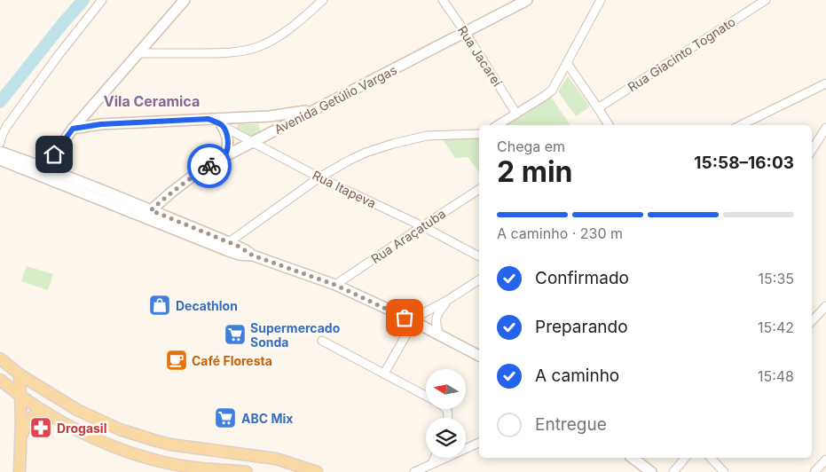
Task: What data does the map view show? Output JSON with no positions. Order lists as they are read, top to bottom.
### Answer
{
  "streets": {
    "street": [
      "Rua Giacinto Tognato",
      "Rua Jacareí",
      "Avenida Getúlio Vargas",
      "Rua Itapeva",
      "Rua Araçatuba"
    ]
  },
  "crossings": [
    ["Rua Jacareí", "Avenida Getúlio Vargas"],
    ["Avenida Getúlio Vargas", "Rua Itapeva"],
    ["Rua Itapeva", "Rua Araçatuba"]
  ],
  "districts": ["Vila Ceramica"],
  "places": {
    "shop": ["Decathlon"],
    "supermarket": ["Supermercado Sonda", "ABC Mix"],
    "cafe": ["Café Floresta"],
    "pharmacy": ["Drogasil"]
  },
  "north": "left",
  "page": {
    "heading": ["2 min", "Chega em", "15:58–16:03"],
    "bar": "A caminho · 230 m",
    "list": [
      ["Confirmado", "15:35"],
      ["Preparando", "15:42"],
      ["A caminho", "15:48"],
      "Entregue"
    ]
  }
}
